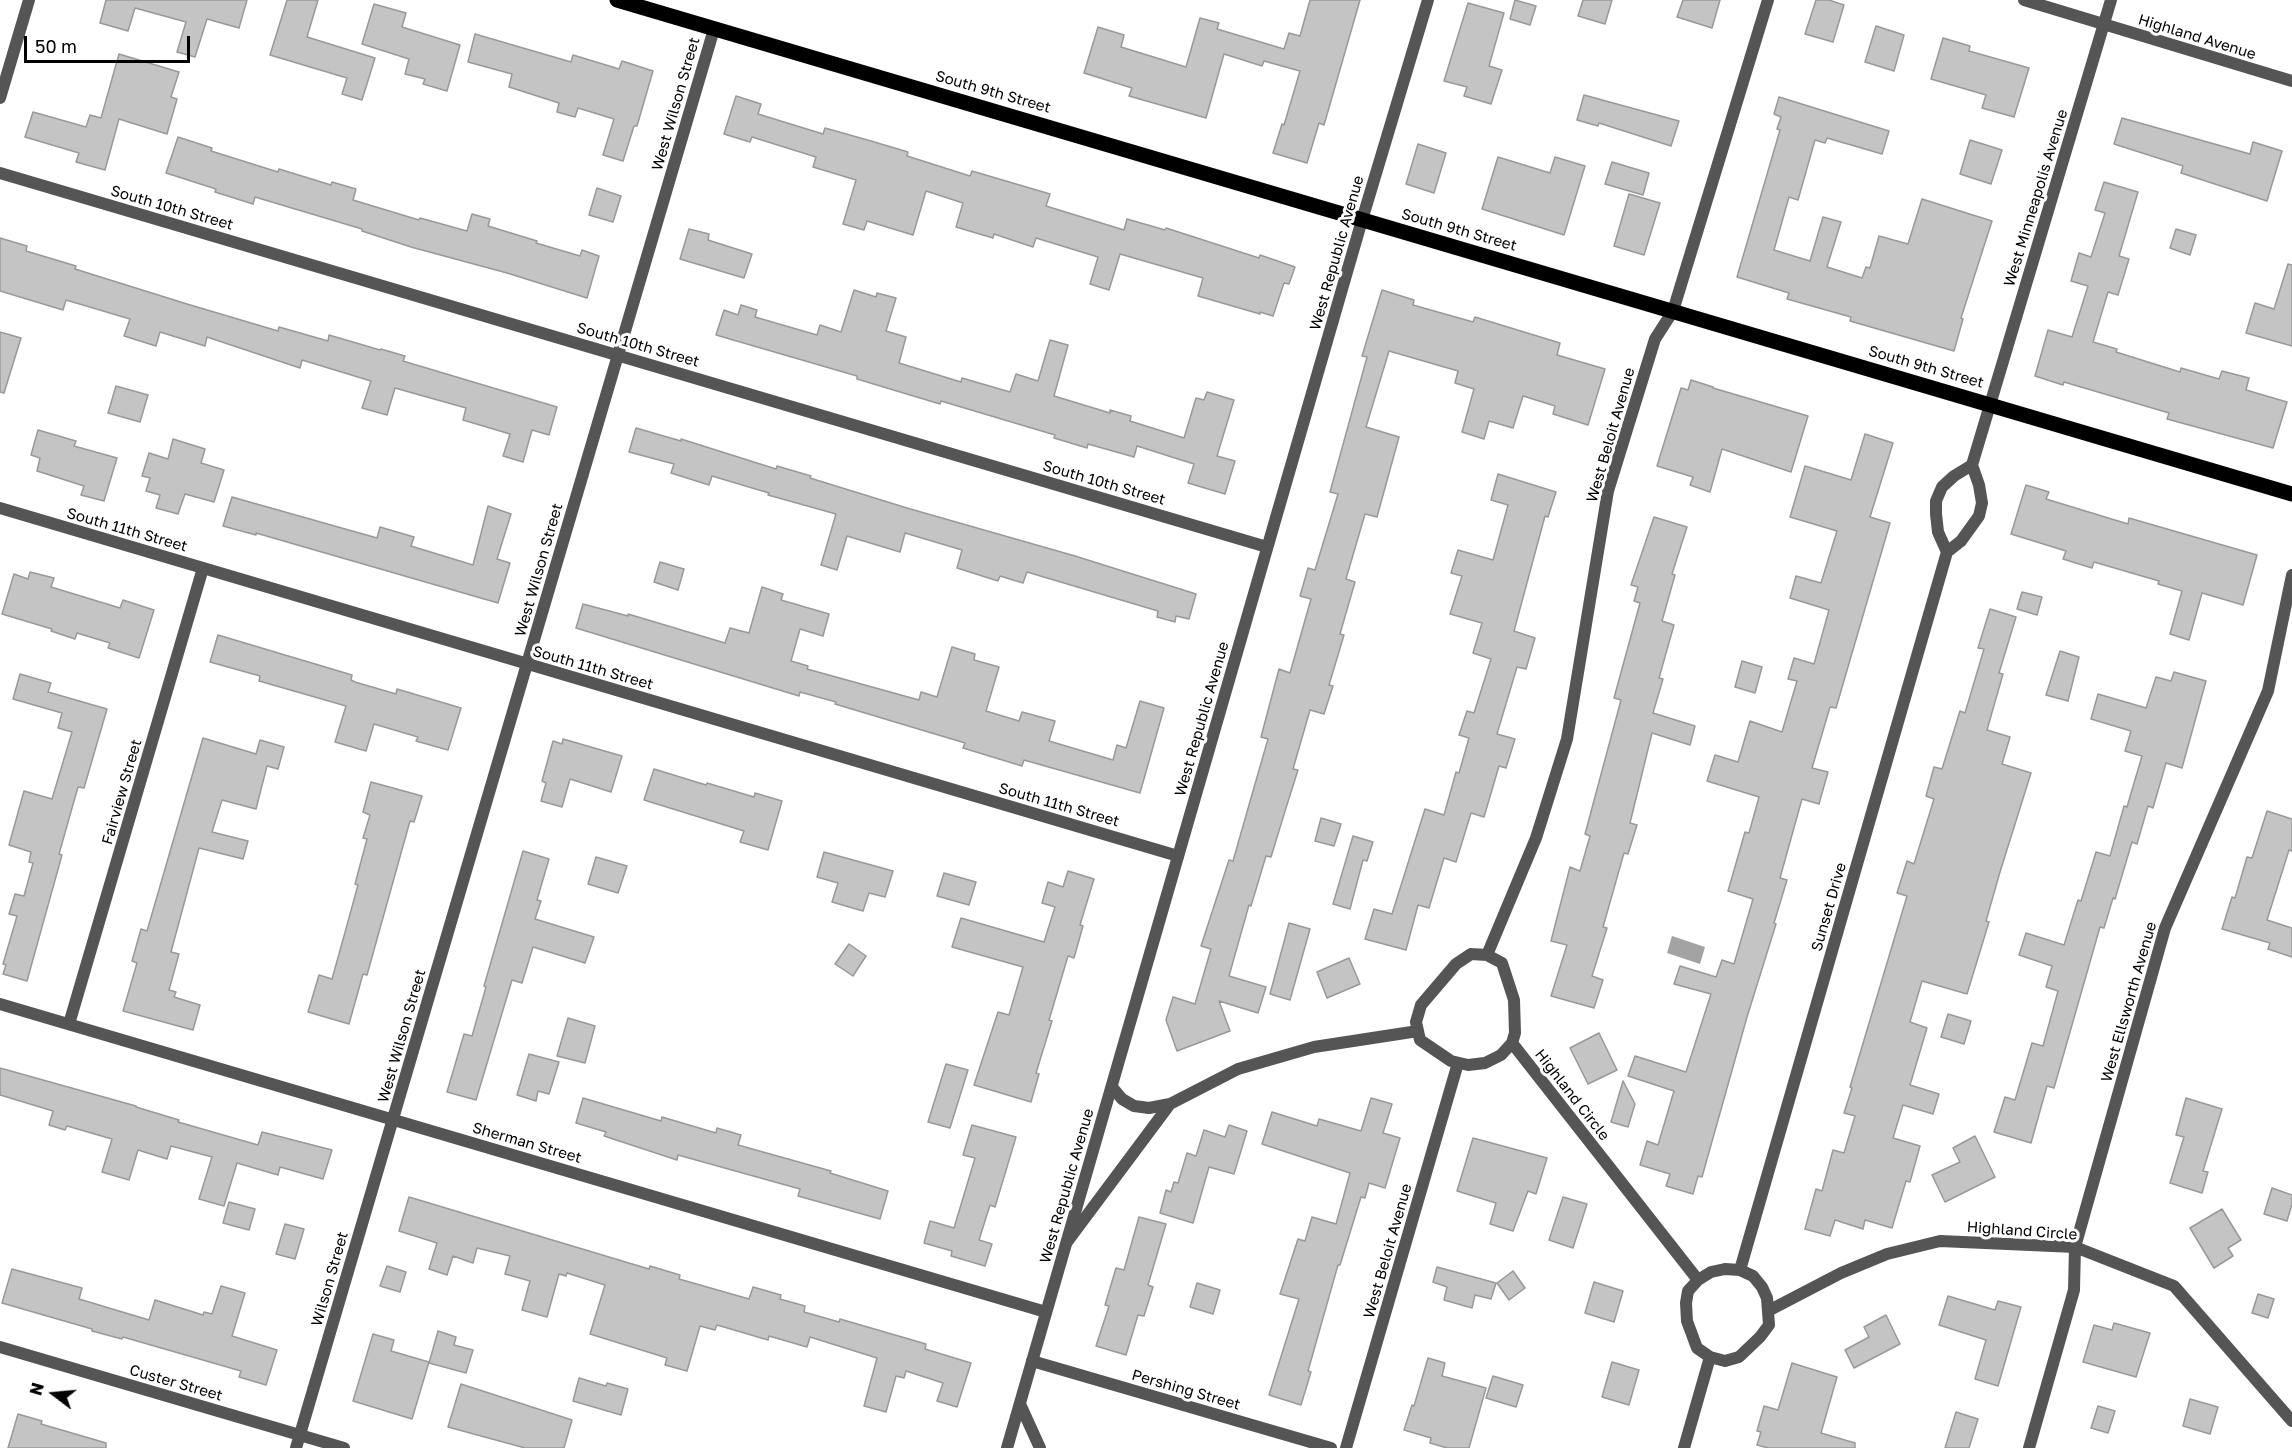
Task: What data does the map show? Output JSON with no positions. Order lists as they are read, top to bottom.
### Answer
{
  "streets": {
    "main road": ["South 9th Street"],
    "street": [
      "Highland Avenue",
      "West Wilson Street",
      "West Minneapolis Avenue",
      "South 10th Street",
      "West Republic Avenue",
      "West Beloit Avenue",
      "South 11th Street",
      "Fairview Street",
      "Sunset Drive",
      "West Ellsworth Avenue",
      "Highland Circle",
      "Sherman Street",
      "Wilson Street",
      "Custer Street",
      "Pershing Street"
    ]
  },
  "crossings": [
    ["Highland Avenue", "West Minneapolis Avenue"],
    ["South 9th Street", "West Wilson Street"],
    ["South 9th Street", "West Minneapolis Avenue"],
    ["South 9th Street", "West Republic Avenue"],
    ["South 9th Street", "West Beloit Avenue"],
    ["West Wilson Street", "South 10th Street"],
    ["West Wilson Street", "South 11th Street"],
    ["West Wilson Street", "Sherman Street"],
    ["West Wilson Street", "Wilson Street"],
    ["South 10th Street", "West Republic Avenue"],
    ["West Republic Avenue", "South 11th Street"],
    ["West Republic Avenue", "Sherman Street"],
    ["West Republic Avenue", "Pershing Street"],
    ["West Beloit Avenue", "Highland Circle"],
    ["South 11th Street", "Fairview Street"],
    ["Fairview Street", "Sherman Street"],
    ["Sunset Drive", "Highland Circle"],
    ["West Ellsworth Avenue", "Highland Circle"],
    ["Sherman Street", "Wilson Street"],
    ["Wilson Street", "Custer Street"]
  ],
  "scale_bar": "50 m",
  "north": "left"
}
